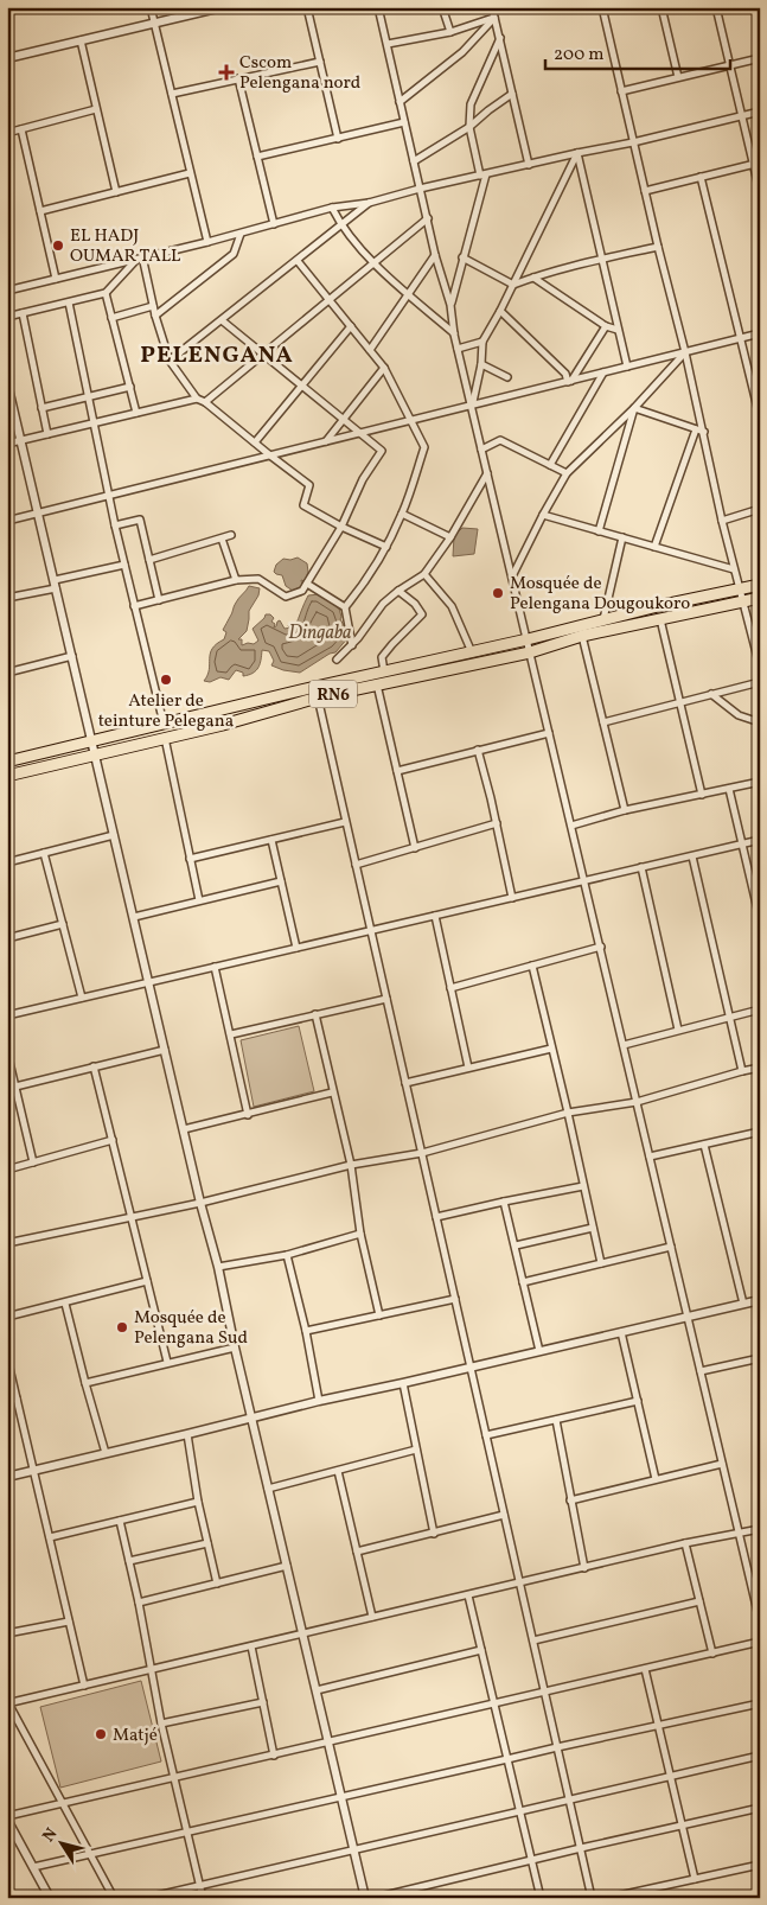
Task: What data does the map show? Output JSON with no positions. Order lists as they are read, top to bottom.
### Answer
{
  "streets": {
    "highway": ["RN6"]
  },
  "districts": ["PELENGANA"],
  "water": ["Dingaba"],
  "places": {
    "health": ["Cscom Pelengana nord"],
    "other": [
      "EL HADJ OUMAR TALL",
      "Mosquée de Pelengana Dougoukoro",
      "Atelier de teinture Pelegana",
      "Mosquée de Pelengana Sud",
      "Matjé"
    ]
  },
  "scale_bar": "200 m",
  "north": "top left"
}
